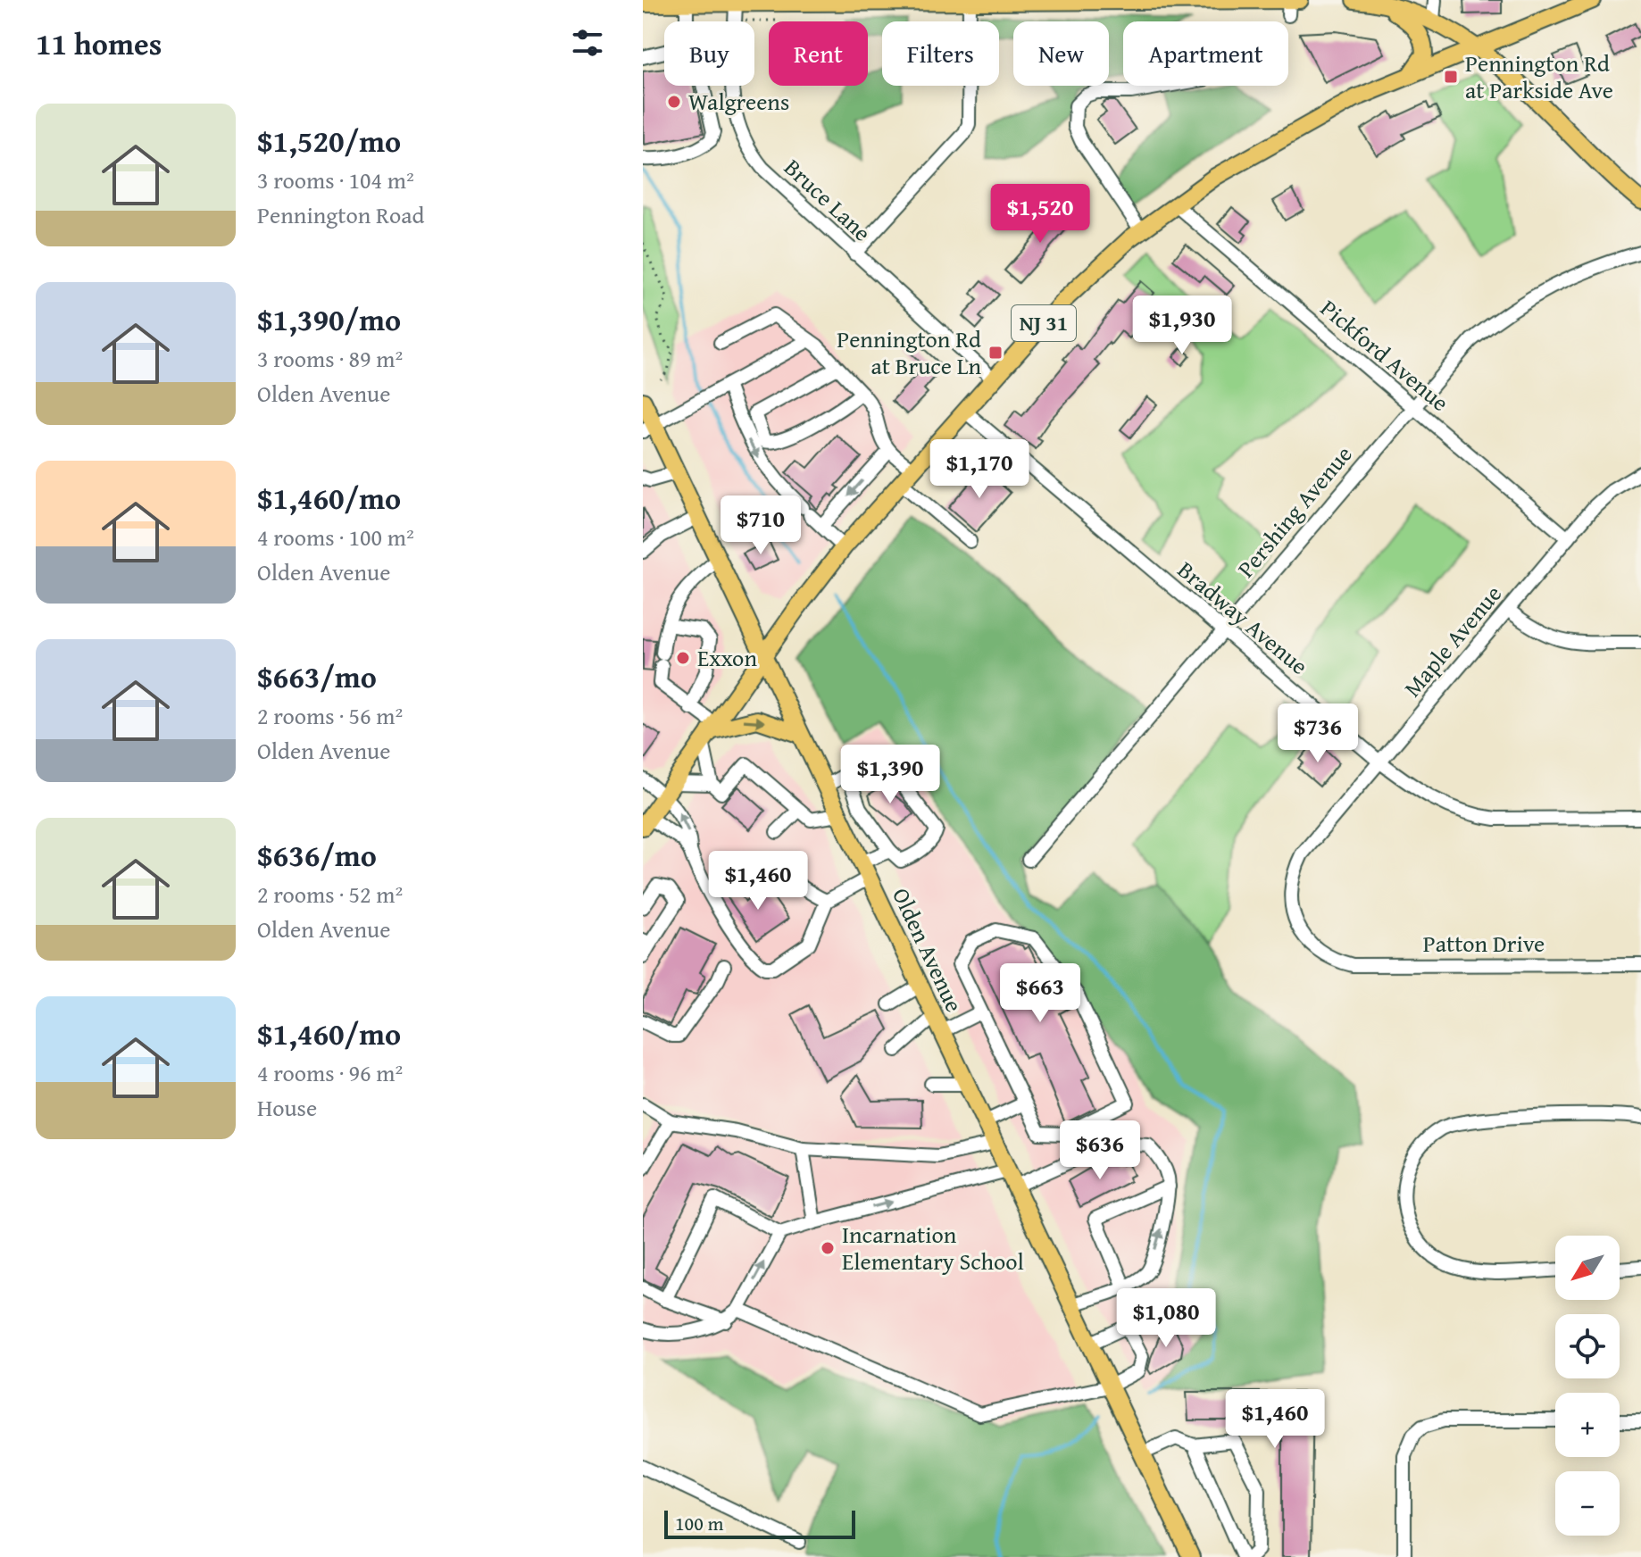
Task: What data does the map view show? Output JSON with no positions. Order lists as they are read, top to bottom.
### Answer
{
  "streets": {
    "main road": ["NJ 31", "Olden Avenue"],
    "street": [
      "Bruce Lane",
      "Pickford Avenue",
      "Pershing Avenue",
      "Bradway Avenue",
      "Maple Avenue",
      "Patton Drive"
    ]
  },
  "crossings": [
    ["Bruce Lane", "NJ 31"],
    ["NJ 31", "Pickford Avenue"],
    ["NJ 31", "Bradway Avenue"],
    ["NJ 31", "Olden Avenue"],
    ["Pickford Avenue", "Pershing Avenue"],
    ["Pickford Avenue", "Maple Avenue"],
    ["Pershing Avenue", "Bradway Avenue"],
    ["Bradway Avenue", "Maple Avenue"],
    ["Maple Avenue", "Patton Drive"]
  ],
  "places": {
    "transit": ["Pennington Rd at Parkside Ave", "Pennington Rd at Bruce Ln"],
    "other": ["Walgreens", "Exxon", "Incarnation Elementary School"]
  },
  "scale_bar": "100 m",
  "north": "bottom left",
  "page": {
    "heading": "11 homes",
    "chip": [
      "Buy",
      "Rent",
      "Filters",
      "New",
      "Apartment"
    ],
    "list": [
      {
        "name": "$1,520/mo",
        "note": "3 rooms · 104 m² · Pennington Road"
      },
      {
        "name": "$1,390/mo",
        "note": "3 rooms · 89 m² · Olden Avenue"
      },
      {
        "name": "$1,460/mo",
        "note": "4 rooms · 100 m² · Olden Avenue"
      },
      {
        "name": "$663/mo",
        "note": "2 rooms · 56 m² · Olden Avenue"
      },
      {
        "name": "$636/mo",
        "note": "2 rooms · 52 m² · Olden Avenue"
      },
      {
        "name": "$1,460/mo",
        "note": "4 rooms · 96 m² · House"
      }
    ],
    "price": [
      "$1,520",
      "$1,930",
      "$1,170",
      "$710",
      "$736",
      "$1,390",
      "$1,460",
      "$663",
      "$636",
      "$1,080",
      "$1,460"
    ],
    "map_buttons": ["+", "−"],
    "scale": "100 m"
  }
}
